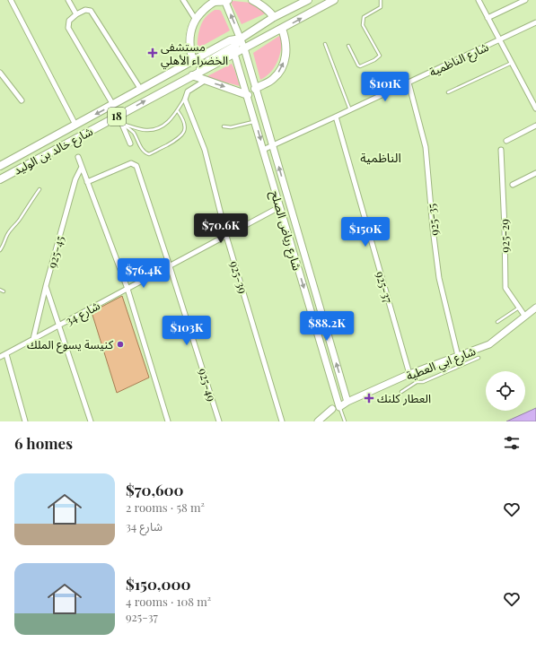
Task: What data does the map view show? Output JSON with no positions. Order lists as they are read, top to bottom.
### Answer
{
  "streets": {
    "main road": ["18", "شارع خالد بن الوليد"],
    "street": [
      "شارع الناظمية",
      "925-35",
      "شارع رياض الصلح",
      "925-29",
      "925-45",
      "925-39",
      "925-37",
      "شارع 34",
      "شارع ابي العطية",
      "925-49"
    ]
  },
  "crossings": [
    ["شارع الناظمية", "925-35"],
    ["شارع الناظمية", "شارع رياض الصلح"],
    ["شارع الناظمية", "925-37"],
    ["شارع خالد بن الوليد", "شارع رياض الصلح"],
    ["925-35", "شارع ابي العطية"],
    ["شارع رياض الصلح", "شارع 34"],
    ["شارع رياض الصلح", "شارع ابي العطية"],
    ["925-29", "شارع ابي العطية"],
    ["925-45", "شارع 34"],
    ["925-39", "شارع 34"],
    ["925-37", "شارع ابي العطية"],
    ["شارع 34", "925-49"]
  ],
  "districts": ["الناظمية"],
  "places": {
    "health": ["مستشفى الخضراء الأهلي", "العطار كلنك"],
    "other": ["كنيسة يسوع الملك"]
  },
  "page": {
    "price": [
      "$101K",
      "$70.6K",
      "$150K",
      "$76.4K",
      "$88.2K",
      "$103K"
    ],
    "heading": "6 homes",
    "list": [
      {
        "name": "$70,600",
        "note": "2 rooms · 58 m² · شارع 34"
      },
      {
        "name": "$150,000",
        "note": "4 rooms · 108 m² · 925-37"
      }
    ]
  }
}
